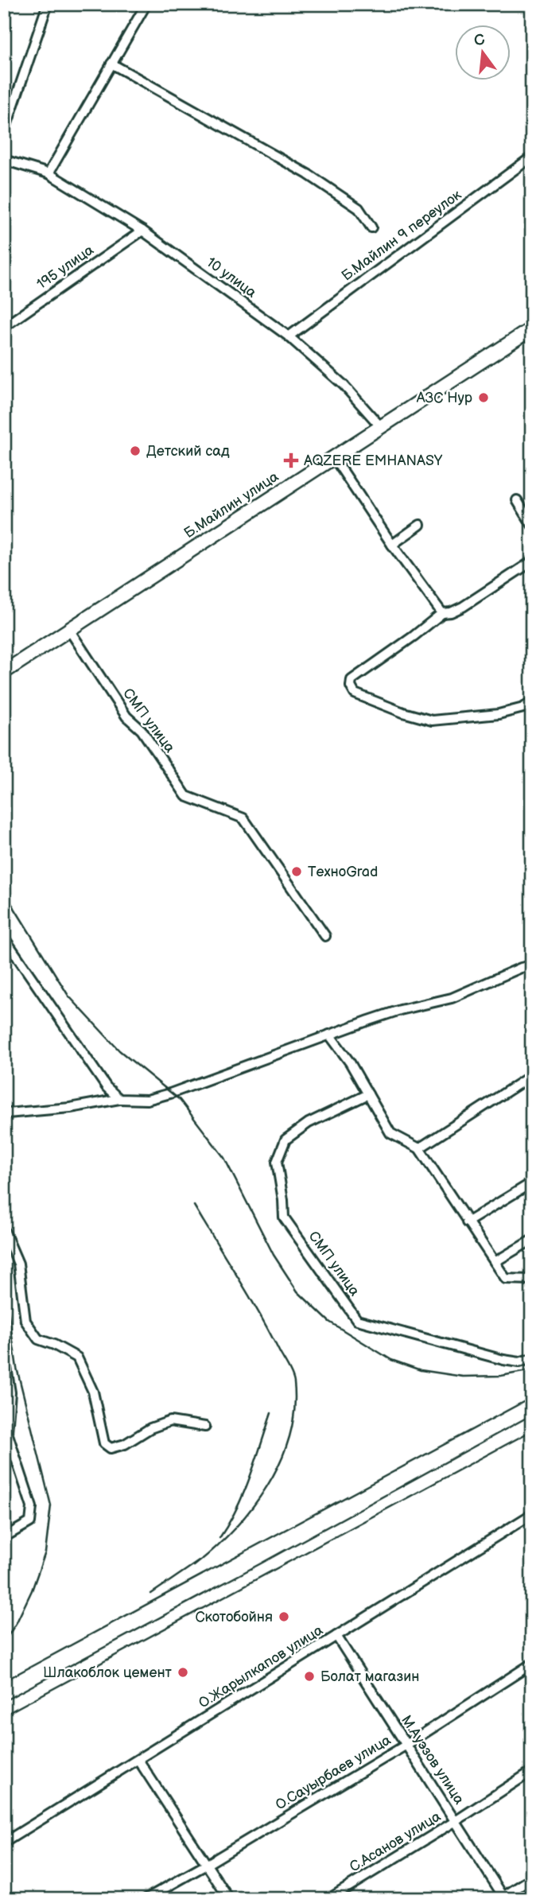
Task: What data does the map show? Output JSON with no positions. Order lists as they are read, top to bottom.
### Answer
{
  "streets": {
    "street": [
      "Б.Майлин 9 переулок",
      "195 улица",
      "10 улица",
      "Б.Майлин улица",
      "СМП улица",
      "О.Жарылкапов улица",
      "М.Ауэзов улица",
      "О.Сауырбаев улица",
      "С.Асанов улица"
    ]
  },
  "crossings": [
    ["Б.Майлин 9 переулок", "10 улица"],
    ["195 улица", "10 улица"],
    ["10 улица", "Б.Майлин улица"],
    ["Б.Майлин улица", "СМП улица"],
    ["О.Жарылкапов улица", "М.Ауэзов улица"],
    ["М.Ауэзов улица", "О.Сауырбаев улица"],
    ["М.Ауэзов улица", "С.Асанов улица"]
  ],
  "places": {
    "other": [
      "АЗС Нур",
      "Детский сад",
      "ТехноGrad",
      "Скотобойня",
      "Шлакоблок цемент",
      "Болат магазин"
    ],
    "health": ["AQZERE EMHANASY"]
  },
  "north": "top"
}
